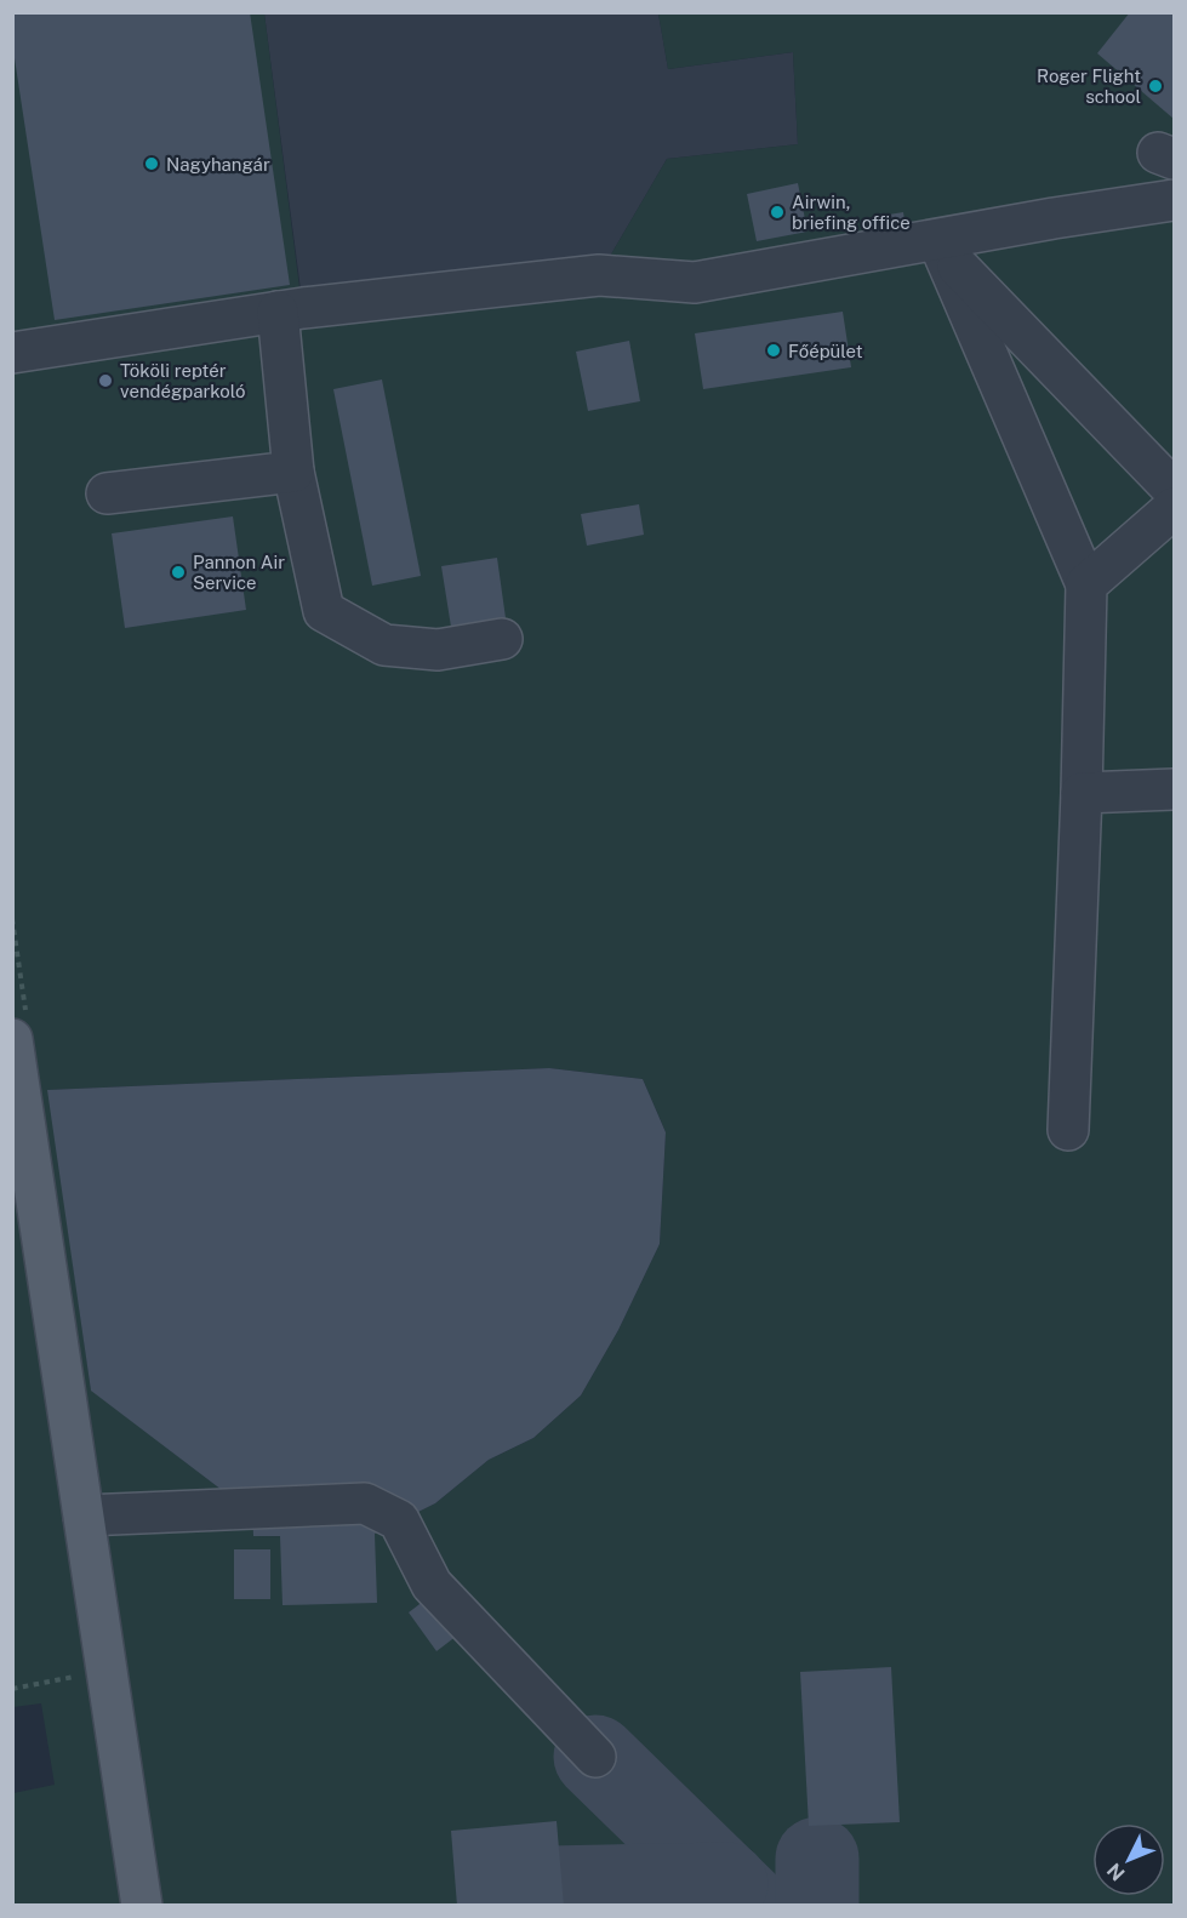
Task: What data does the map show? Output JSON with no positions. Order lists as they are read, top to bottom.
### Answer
{
  "places": [
    "Roger Flight school",
    "Nagyhangár",
    "Airwin, briefing office",
    "Főépület",
    "Tököli reptér vendégparkoló",
    "Pannon Air Service"
  ],
  "north": "bottom left"
}
